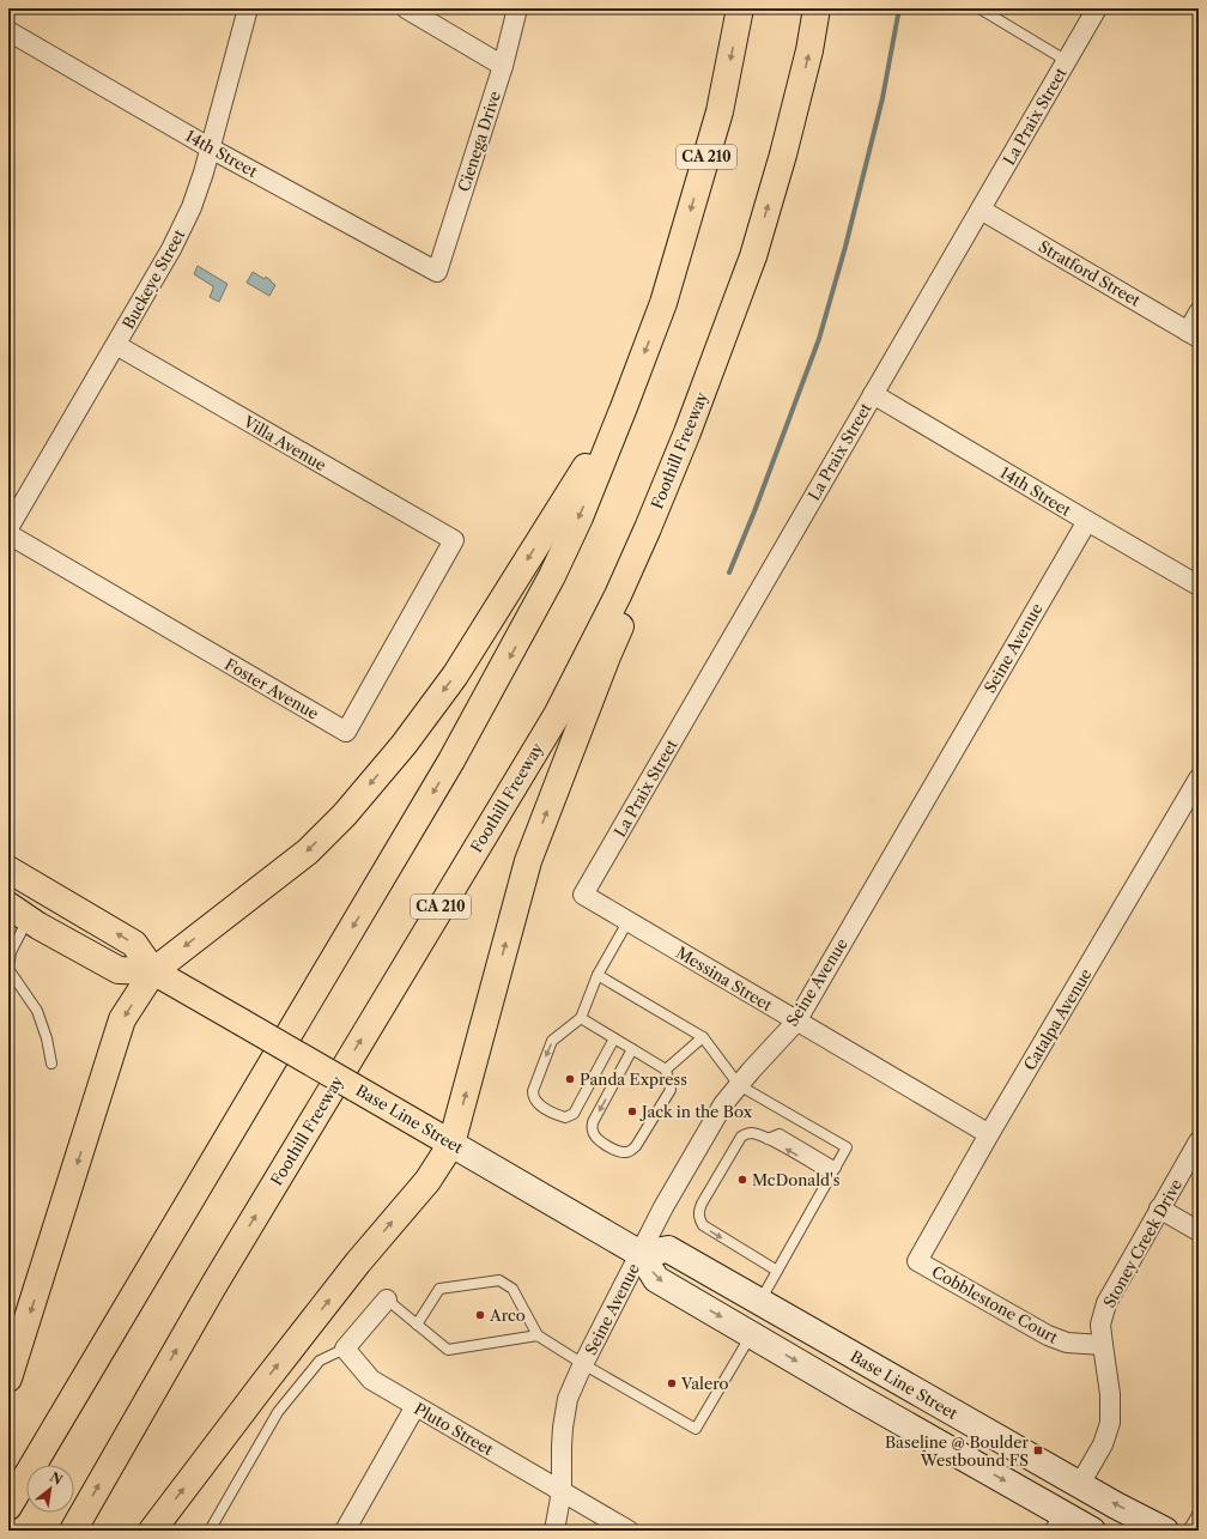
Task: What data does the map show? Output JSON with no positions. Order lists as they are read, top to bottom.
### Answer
{
  "streets": {
    "main road": ["CA 210", "Foothill Freeway", "Base Line Street"],
    "street": [
      "La Praix Street",
      "Cienega Drive",
      "14th Street",
      "Stratford Street",
      "Buckeye Street",
      "Villa Avenue",
      "Seine Avenue",
      "Foster Avenue",
      "Messina Street",
      "Catalpa Avenue",
      "Stoney Creek Drive",
      "Cobblestone Court",
      "Pluto Street"
    ]
  },
  "crossings": [
    ["La Praix Street", "14th Street"],
    ["La Praix Street", "Stratford Street"],
    ["La Praix Street", "Messina Street"],
    ["Cienega Drive", "14th Street"],
    ["14th Street", "Buckeye Street"],
    ["14th Street", "Seine Avenue"],
    ["Buckeye Street", "Villa Avenue"],
    ["Villa Avenue", "Foster Avenue"],
    ["Seine Avenue", "Messina Street"],
    ["Seine Avenue", "Base Line Street"],
    ["Seine Avenue", "Pluto Street"],
    ["Messina Street", "Catalpa Avenue"],
    ["Catalpa Avenue", "Cobblestone Court"],
    ["Base Line Street", "Stoney Creek Drive"],
    ["Stoney Creek Drive", "Cobblestone Court"]
  ],
  "places": {
    "other": [
      "Panda Express",
      "Jack in the Box",
      "McDonald's",
      "Arco",
      "Valero"
    ],
    "transit": ["Baseline @ Boulder Westbound FS"]
  },
  "north": "top right"
}
